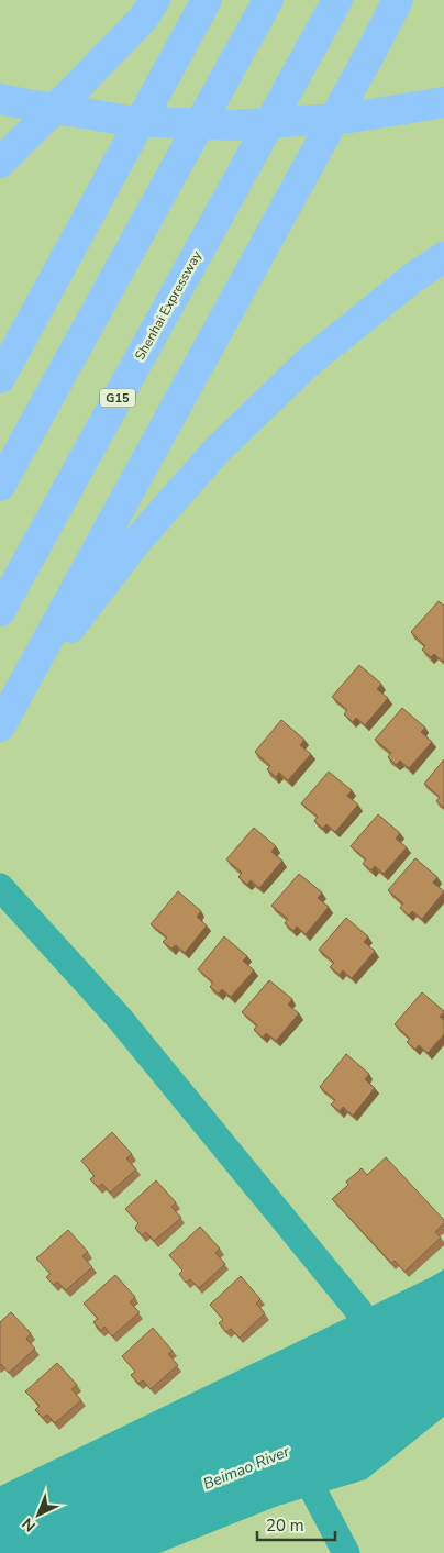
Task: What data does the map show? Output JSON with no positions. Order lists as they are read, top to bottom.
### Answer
{
  "streets": {
    "highway": ["Shenhai Expressway", "G15"]
  },
  "water": ["Beimao River"],
  "scale_bar": "20 m",
  "north": "bottom left"
}
